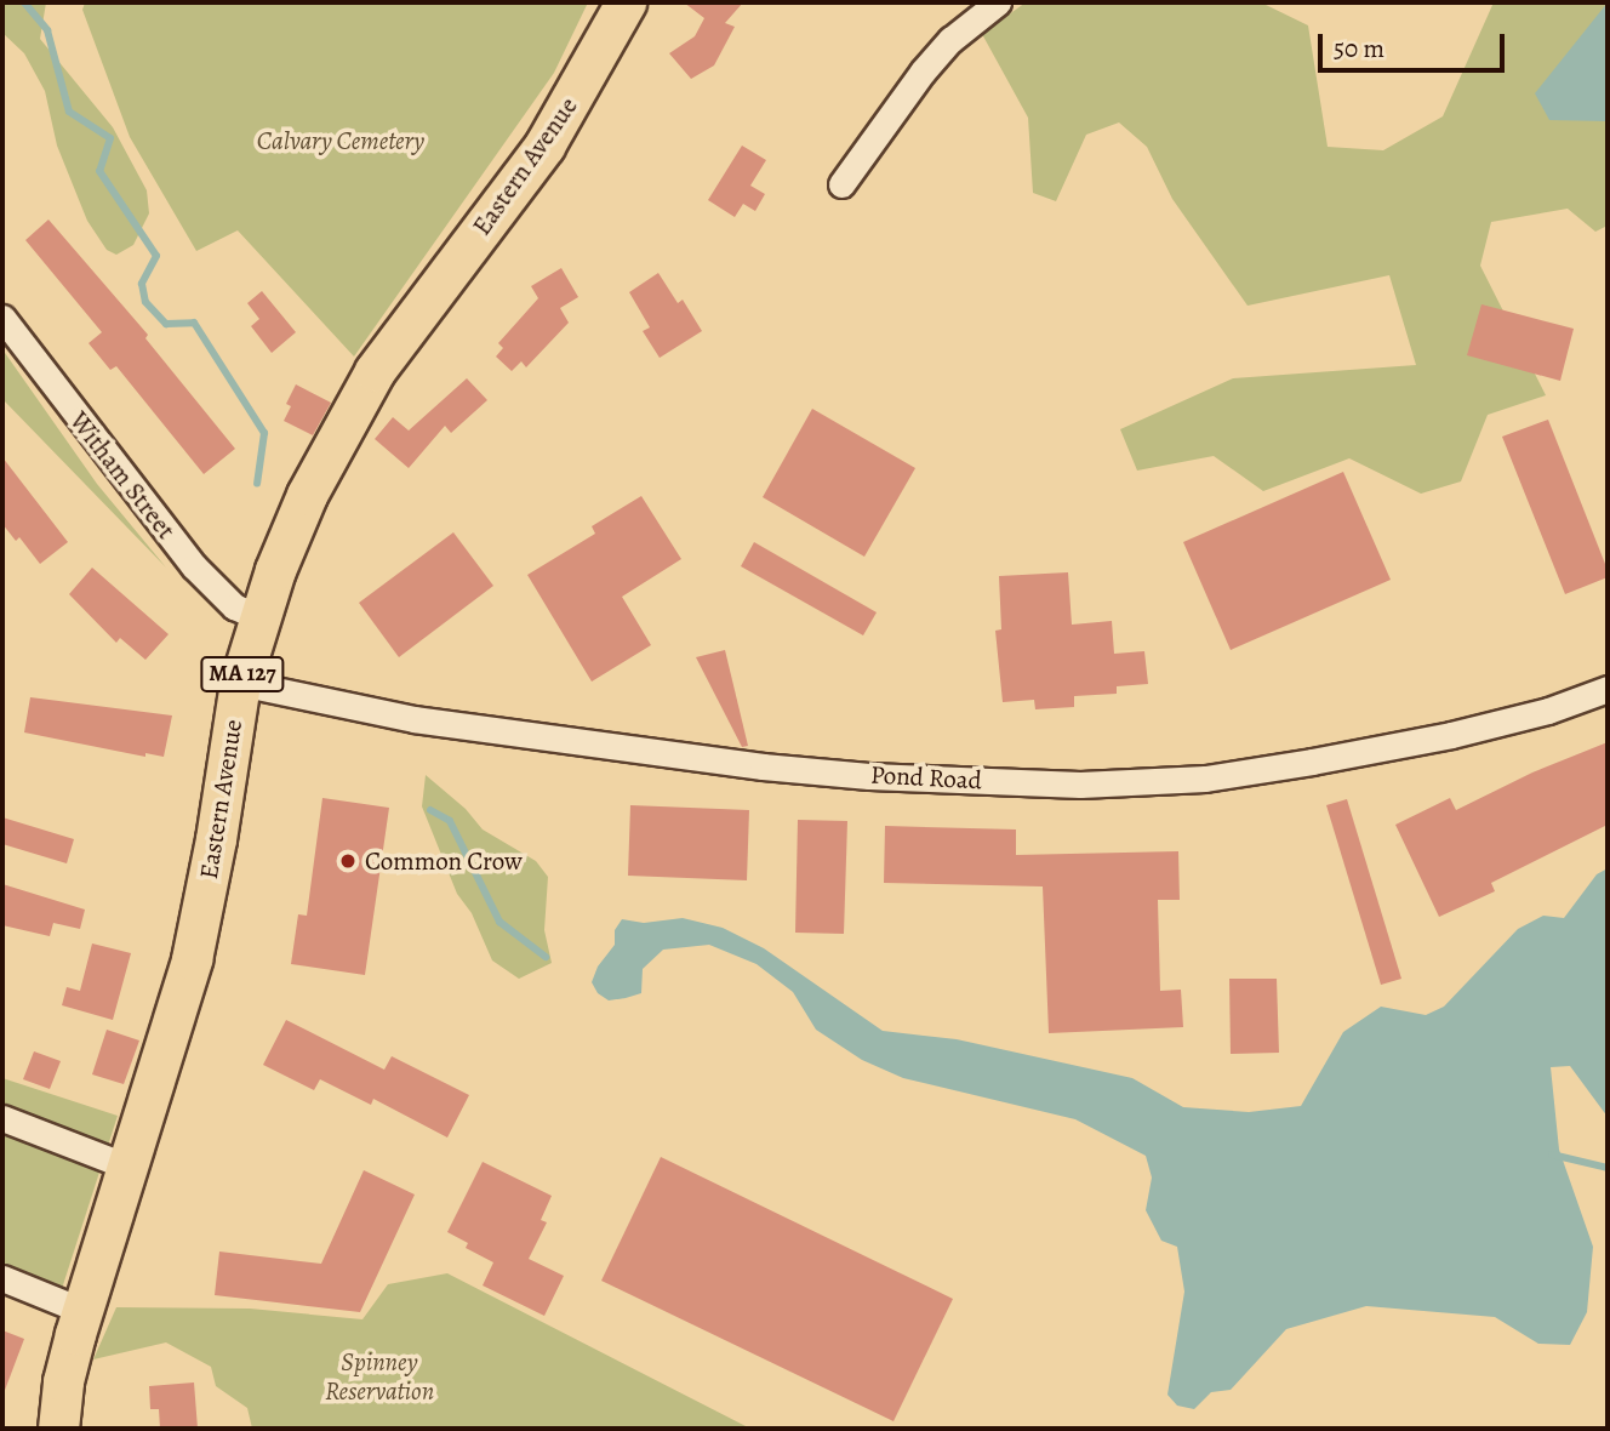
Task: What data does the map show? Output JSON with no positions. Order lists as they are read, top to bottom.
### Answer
{
  "streets": {
    "main road": ["Eastern Avenue", "MA 127"],
    "street": ["Witham Street", "Pond Road"]
  },
  "crossings": [
    ["Eastern Avenue", "Witham Street"],
    ["Eastern Avenue", "Pond Road"]
  ],
  "parks": ["Calvary Cemetery", "Spinney Reservation"],
  "places": ["Common Crow"],
  "scale_bar": "50 m"
}
